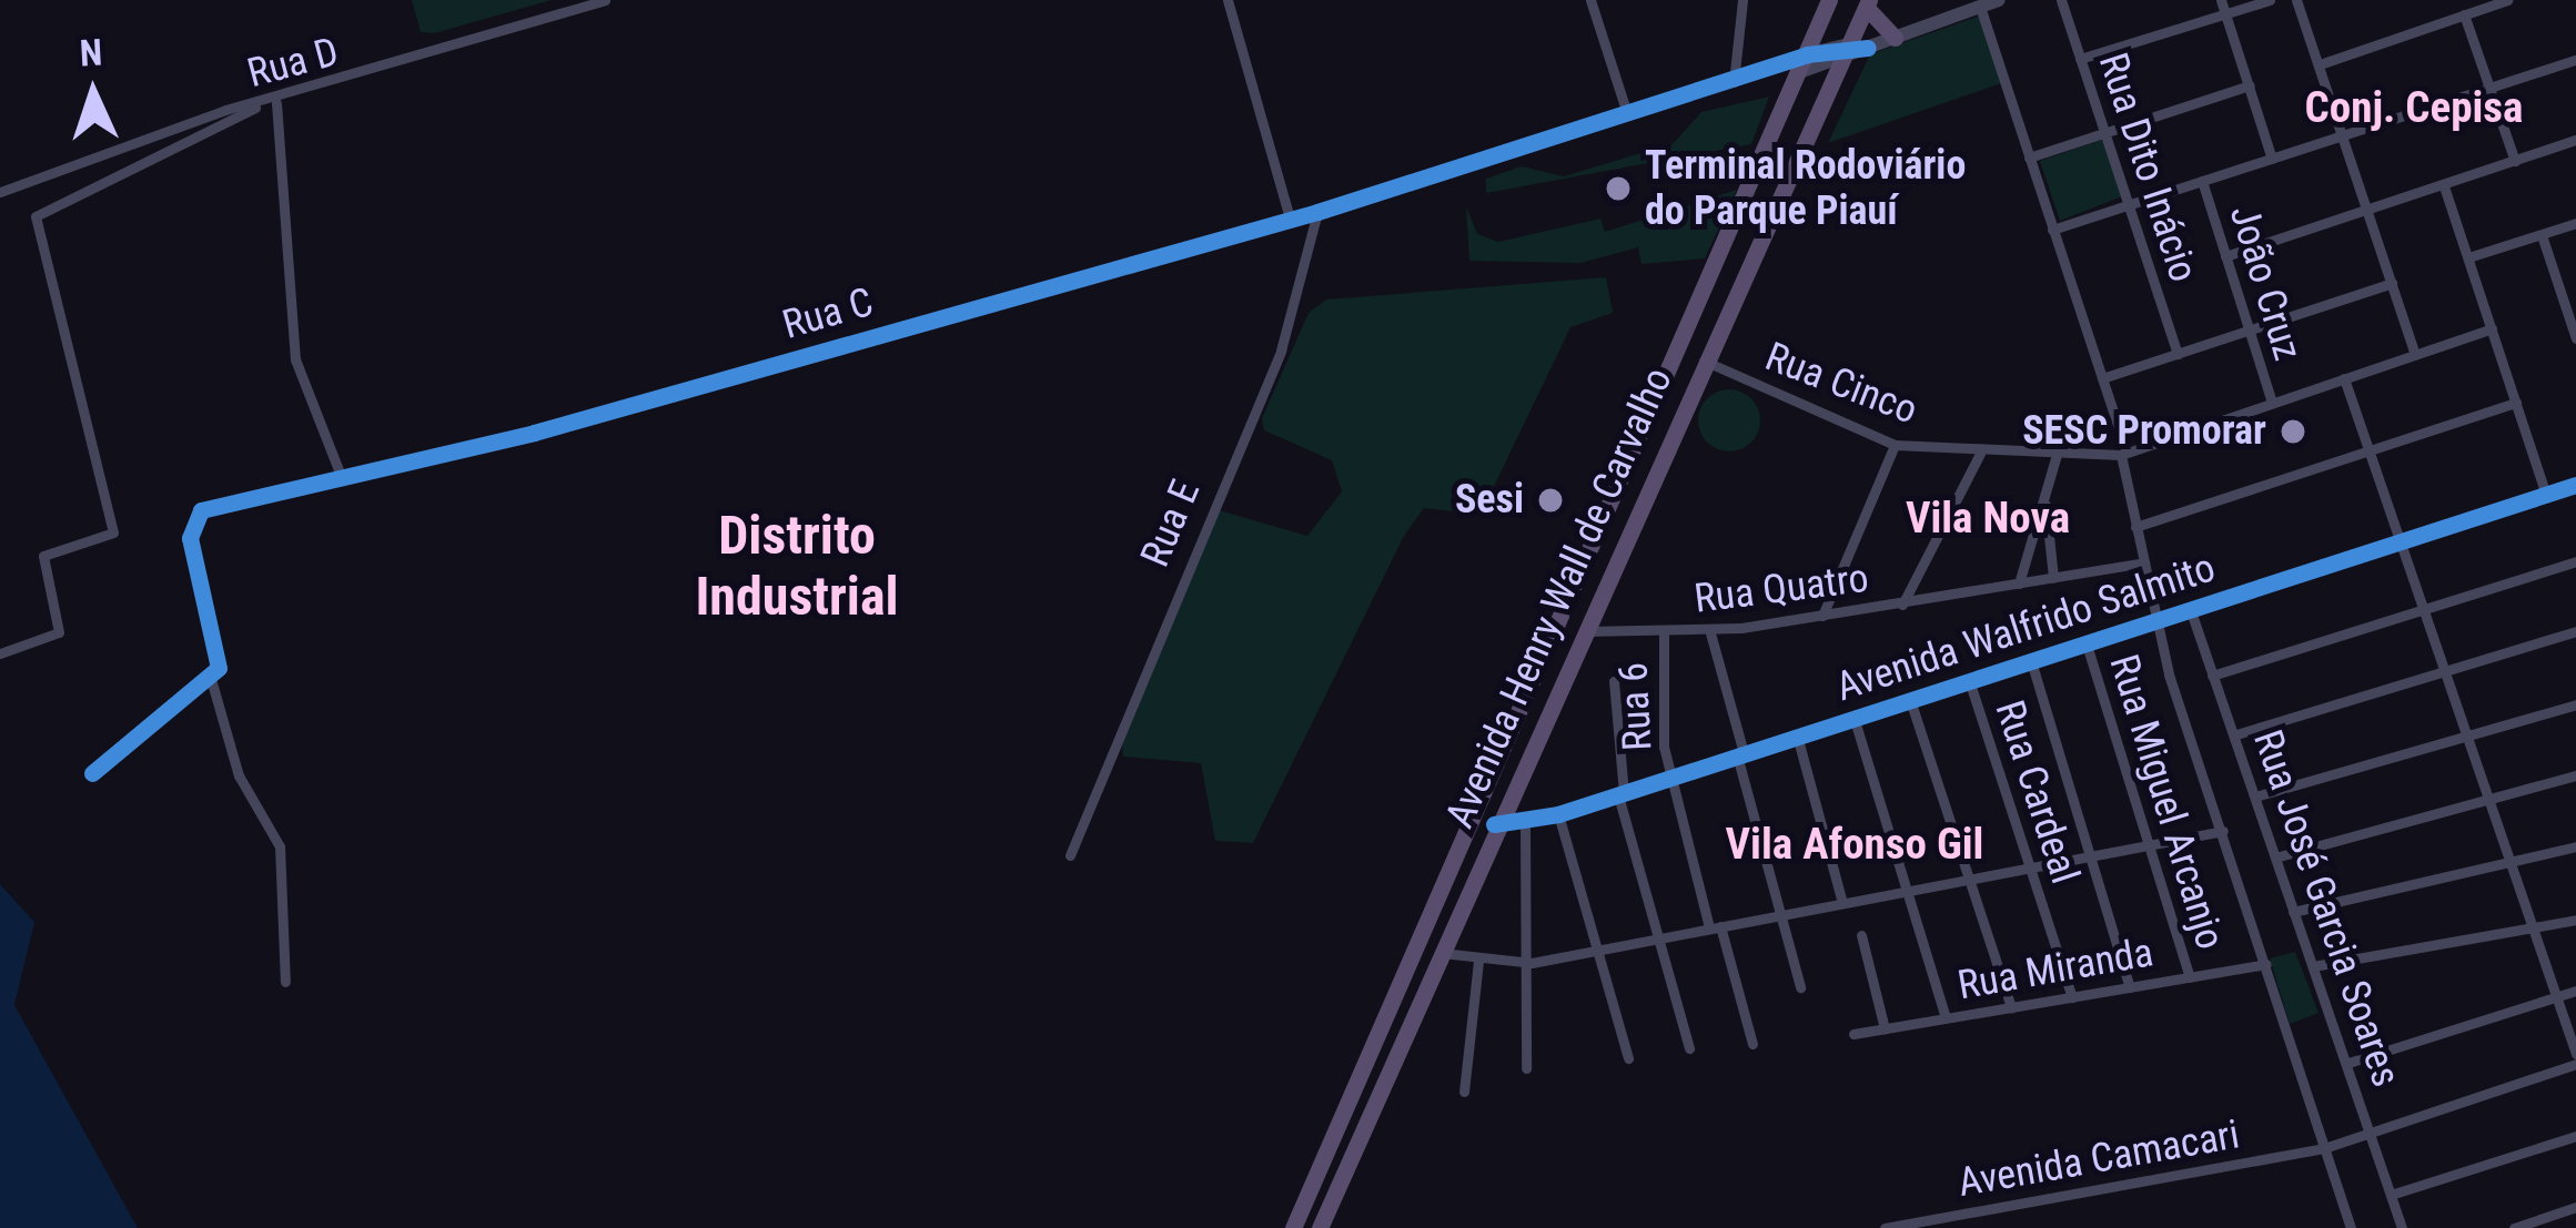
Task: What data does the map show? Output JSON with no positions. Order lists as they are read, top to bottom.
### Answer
{
  "streets": {
    "main road": ["Avenida Henry Wall de Carvalho"],
    "street": [
      "Rua D",
      "Rua Dito Inácio",
      "João Cruz",
      "Rua C",
      "Rua Cinco",
      "Rua E",
      "Rua Quatro",
      "Avenida Walfrido Salmito",
      "Rua 6",
      "Rua Cardeal",
      "Rua Miguel Arcanjo",
      "Rua José Garcia Soares",
      "Rua Miranda",
      "Avenida Camacari"
    ]
  },
  "crossings": [
    ["João Cruz", "Rua Cinco"],
    ["Rua C", "Rua E"],
    ["Rua C", "Avenida Henry Wall de Carvalho"],
    ["Rua Cinco", "Avenida Henry Wall de Carvalho"],
    ["Rua Quatro", "Avenida Henry Wall de Carvalho"],
    ["Rua Quatro", "Rua 6"],
    ["Avenida Henry Wall de Carvalho", "Avenida Walfrido Salmito"],
    ["Avenida Walfrido Salmito", "Rua 6"],
    ["Avenida Walfrido Salmito", "Rua Cardeal"],
    ["Avenida Walfrido Salmito", "Rua Miguel Arcanjo"],
    ["Avenida Walfrido Salmito", "Rua José Garcia Soares"],
    ["Rua Cardeal", "Rua Miranda"],
    ["Rua Miguel Arcanjo", "Rua Miranda"],
    ["Rua José Garcia Soares", "Avenida Camacari"]
  ],
  "districts": [
    "Conj. Cepisa",
    "Vila Nova",
    "Distrito Industrial",
    "Vila Afonso Gil"
  ],
  "places": ["Terminal Rodoviário do Parque Piauí", "SESC Promorar", "Sesi"],
  "north": "top"
}
